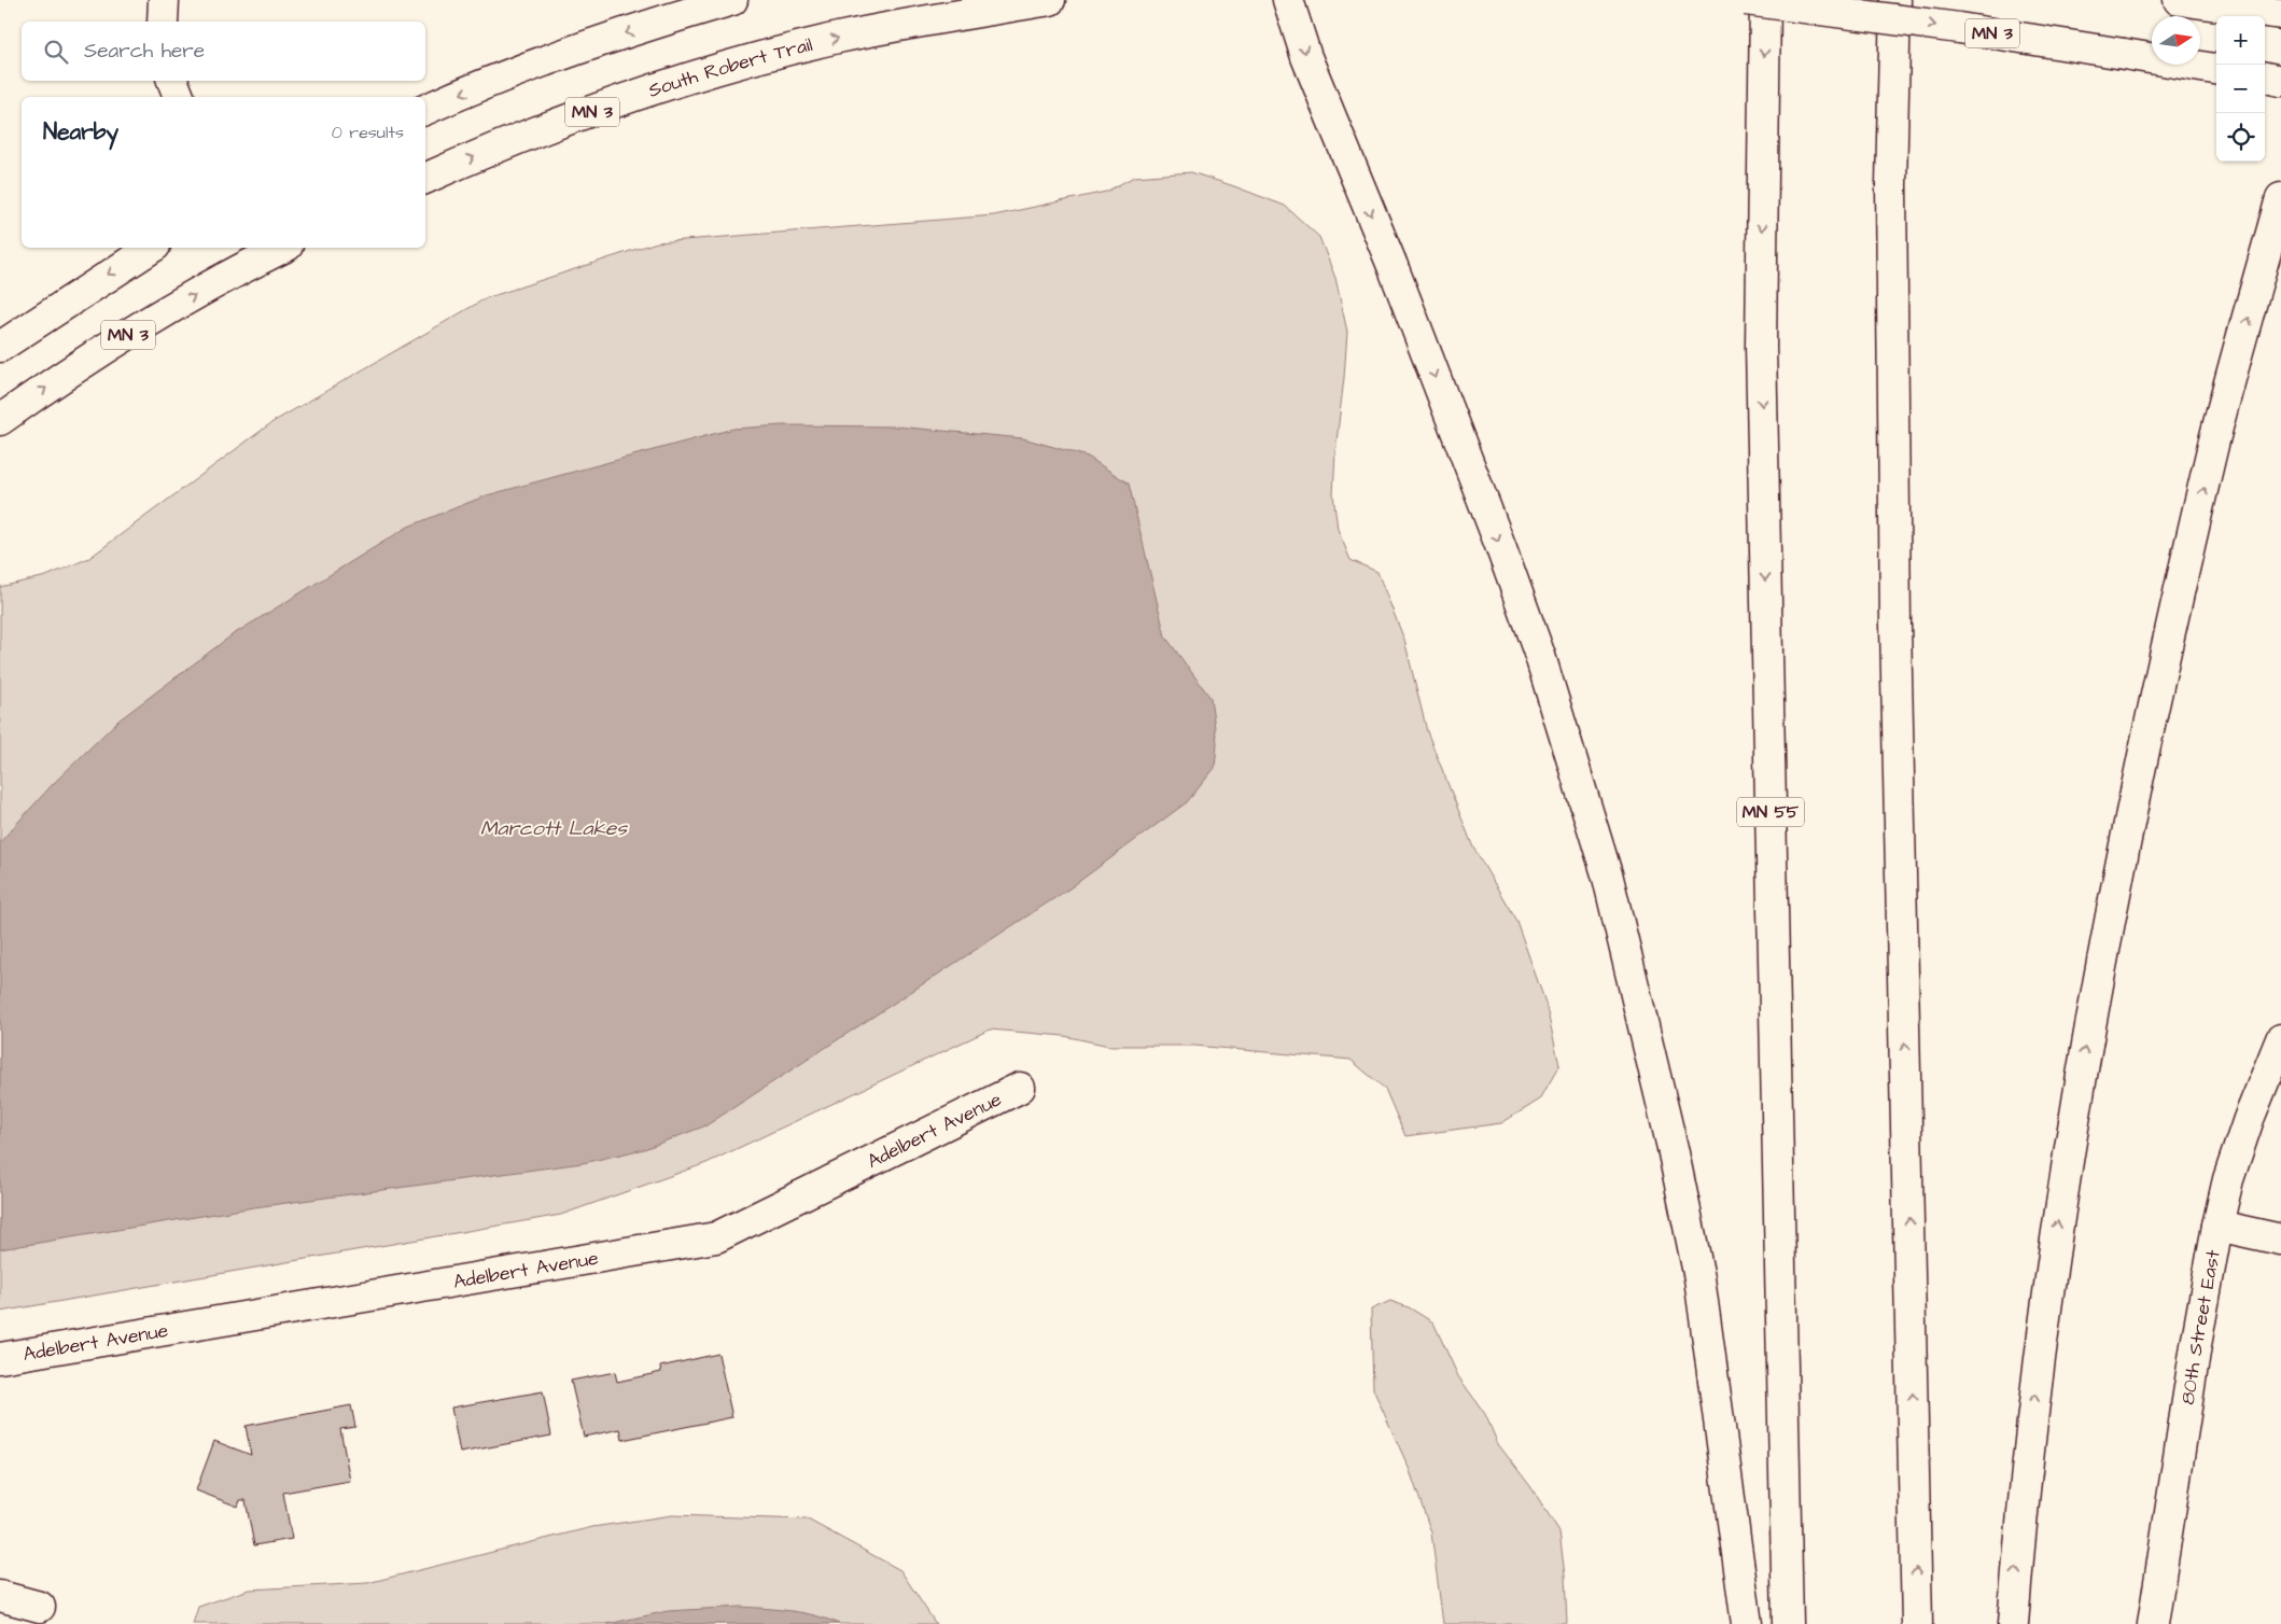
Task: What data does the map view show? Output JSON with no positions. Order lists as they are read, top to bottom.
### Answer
{
  "streets": {
    "main road": [
      "MN 3",
      "South Robert Trail",
      "MN 55",
      "Adelbert Avenue",
      "80th Street East"
    ]
  },
  "water": ["Marcott Lakes"],
  "north": "right",
  "page": {
    "map_buttons": ["+", "−"],
    "search": "Search here",
    "heading": ["Nearby", "0 results"]
  }
}
